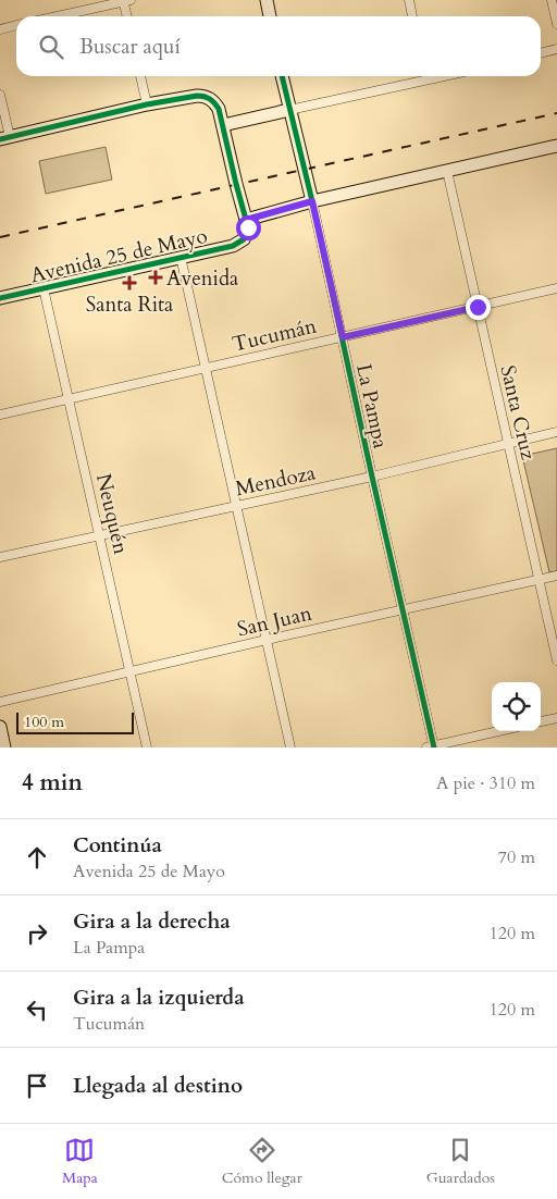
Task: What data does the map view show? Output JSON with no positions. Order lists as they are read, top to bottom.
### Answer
{
  "streets": {
    "street": [
      "Avenida 25 de Mayo",
      "Tucumán",
      "La Pampa",
      "Santa Cruz",
      "Mendoza",
      "Neuquén",
      "San Juan"
    ]
  },
  "crossings": [
    ["Avenida 25 de Mayo", "Neuquén"],
    ["Tucumán", "La Pampa"],
    ["Tucumán", "Santa Cruz"],
    ["Tucumán", "Neuquén"],
    ["La Pampa", "Mendoza"],
    ["La Pampa", "San Juan"],
    ["Santa Cruz", "Mendoza"],
    ["Santa Cruz", "San Juan"],
    ["Mendoza", "Neuquén"],
    ["Neuquén", "San Juan"]
  ],
  "places": {
    "health": ["Avenida", "Santa Rita"]
  },
  "scale_bar": "100 m",
  "page": {
    "search": "Buscar aquí",
    "scale": "100 m",
    "heading": ["4 min", "A pie · 310 m"],
    "list": [
      ["Continúa", "Avenida 25 de Mayo", "70 m"],
      ["Gira a la derecha", "La Pampa", "120 m"],
      ["Gira a la izquierda", "Tucumán", "120 m"],
      "Llegada al destino"
    ],
    "nav": ["Mapa", "Cómo llegar", "Guardados"]
  }
}
